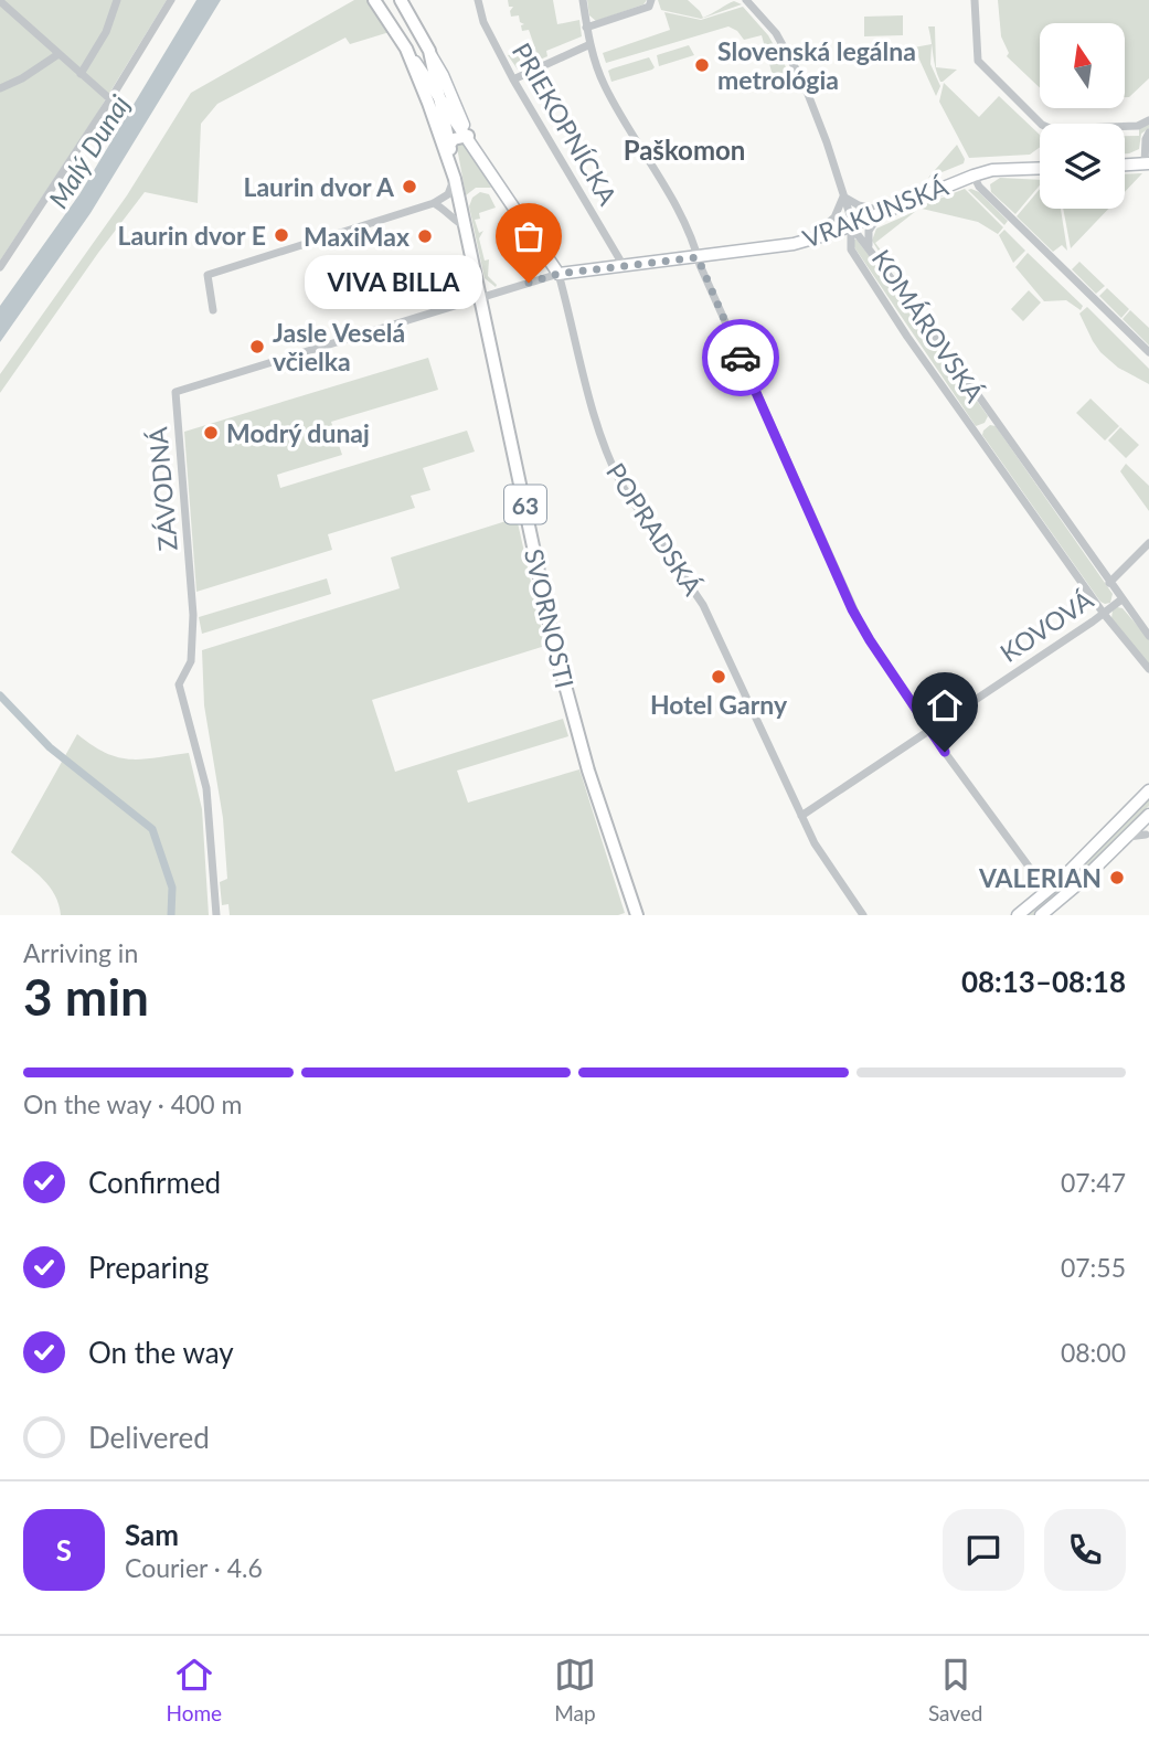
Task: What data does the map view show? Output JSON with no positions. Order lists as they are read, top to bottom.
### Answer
{
  "streets": {
    "main road": ["63", "POPRADSKÁ", "SVORNOSTI"],
    "street": [
      "PRIEKOPNÍCKA",
      "VRAKUNSKÁ",
      "KOMÁROVSKÁ",
      "ZÁVODNÁ",
      "KOVOVÁ"
    ]
  },
  "crossings": [
    ["PRIEKOPNÍCKA", "VRAKUNSKÁ"],
    ["VRAKUNSKÁ", "KOMÁROVSKÁ"],
    ["VRAKUNSKÁ", "ZÁVODNÁ"],
    ["VRAKUNSKÁ", "POPRADSKÁ"],
    ["KOMÁROVSKÁ", "KOVOVÁ"],
    ["ZÁVODNÁ", "POPRADSKÁ"],
    ["ZÁVODNÁ", "SVORNOSTI"],
    ["POPRADSKÁ", "SVORNOSTI"],
    ["POPRADSKÁ", "KOVOVÁ"]
  ],
  "districts": ["Paškomon"],
  "water": ["Malý Dunaj"],
  "places": [
    "Slovenská legálna metrológia",
    "Laurin dvor A",
    "Laurin dvor E",
    "MaxiMax",
    "VIVA BILLA",
    "Jasle Veselá včielka",
    "Modrý dunaj",
    "Hotel Garny",
    "VALERIAN"
  ],
  "north": "top",
  "page": {
    "bubble": "VIVA BILLA",
    "heading": ["3 min", "Arriving in", "08:13–08:18"],
    "panel": ["Sam", "Courier · 4.6"],
    "bar": "On the way · 400 m",
    "list": [
      ["Confirmed", "07:47"],
      ["Preparing", "07:55"],
      ["On the way", "08:00"],
      "Delivered"
    ],
    "round": "S",
    "tabs": ["Home", "Map", "Saved"]
  }
}
